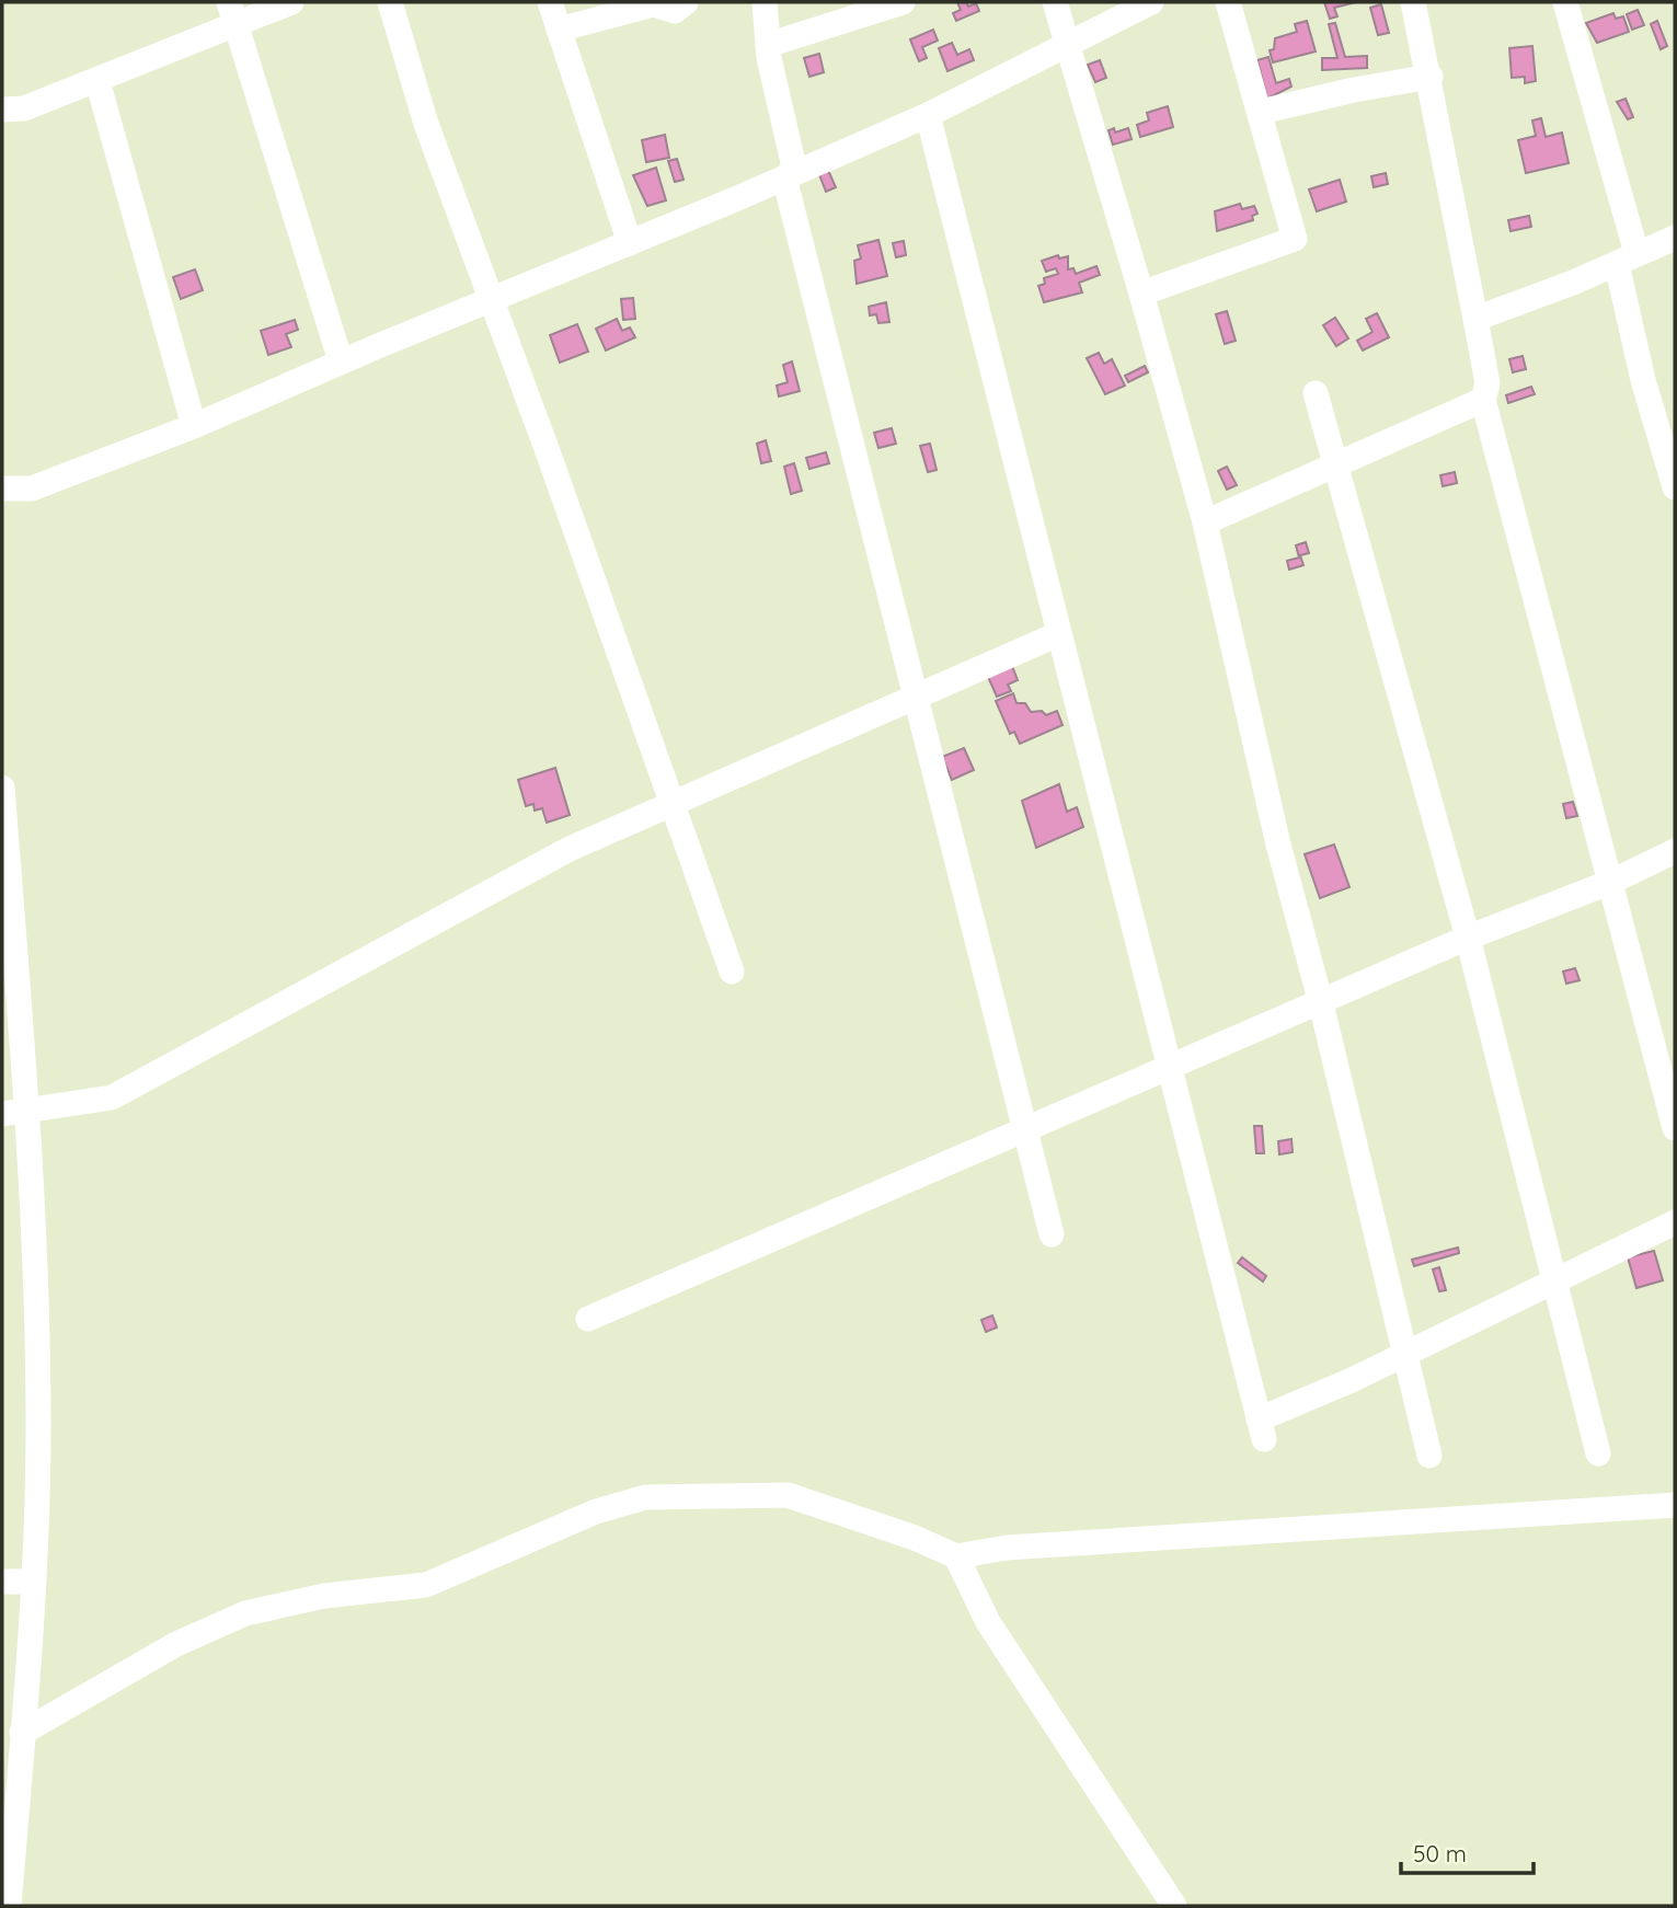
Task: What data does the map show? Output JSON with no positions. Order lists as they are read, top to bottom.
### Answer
{
  "scale_bar": "50 m"
}
